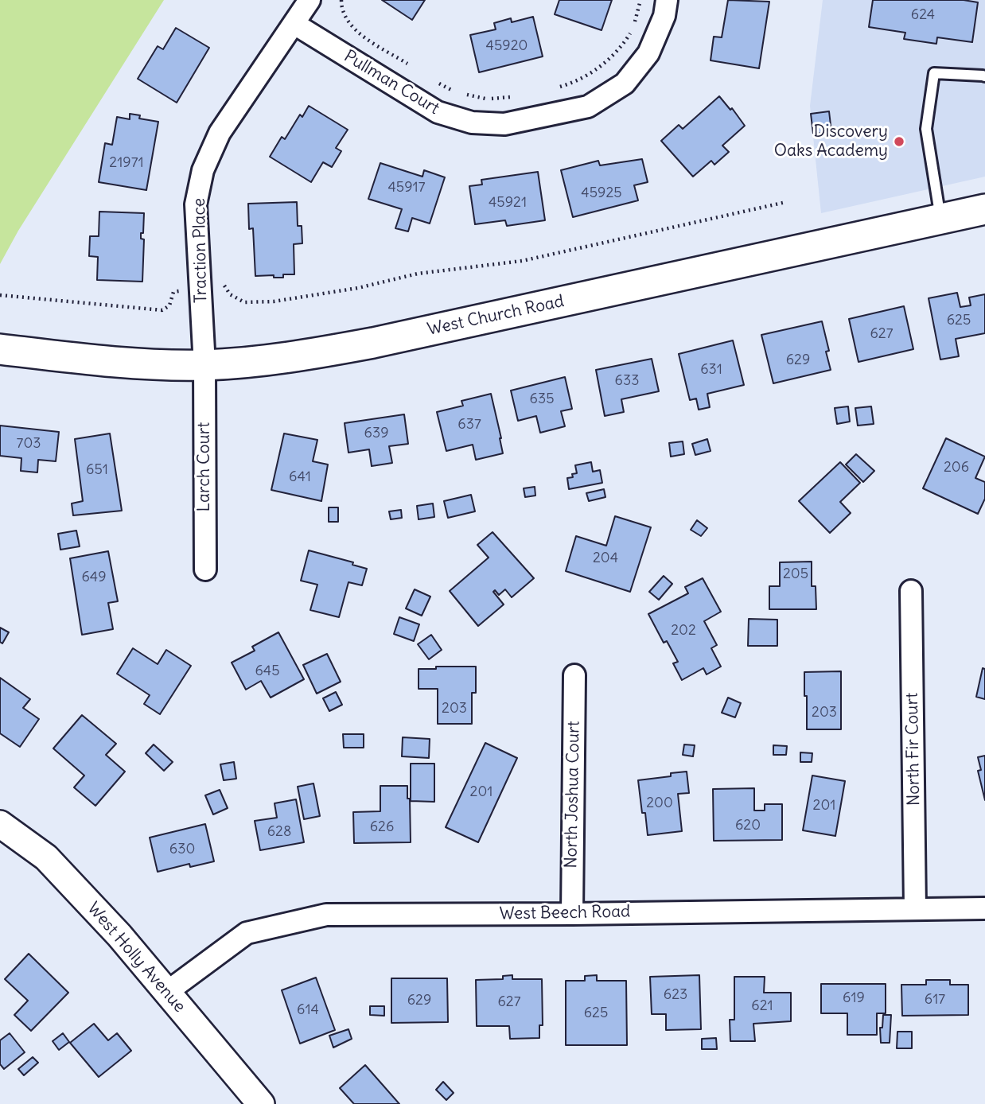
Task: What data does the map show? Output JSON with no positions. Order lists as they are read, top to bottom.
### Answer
{
  "streets": {
    "main road": ["West Church Road"],
    "street": [
      "Pullman Court",
      "Traction Place",
      "Larch Court",
      "North Fir Court",
      "North Joshua Court",
      "West Beech Road",
      "West Holly Avenue"
    ]
  },
  "crossings": [
    ["Pullman Court", "Traction Place"],
    ["Traction Place", "West Church Road"],
    ["Traction Place", "Larch Court"],
    ["West Church Road", "Larch Court"],
    ["North Fir Court", "West Beech Road"],
    ["North Joshua Court", "West Beech Road"],
    ["West Beech Road", "West Holly Avenue"]
  ],
  "places": ["Discovery Oaks Academy"],
  "house_numbers": [
    "624",
    "45920",
    "21971",
    "45917",
    "45925",
    "45921",
    "625",
    "627",
    "629",
    "631",
    "633",
    "635",
    "637",
    "639",
    "703",
    "206",
    "651",
    "641",
    "204",
    "205",
    "649",
    "202",
    "645",
    "203",
    "203",
    "201",
    "200",
    "201",
    "620",
    "626",
    "628",
    "630",
    "623",
    "619",
    "617",
    "629",
    "627",
    "621",
    "614",
    "625"
  ]
}
